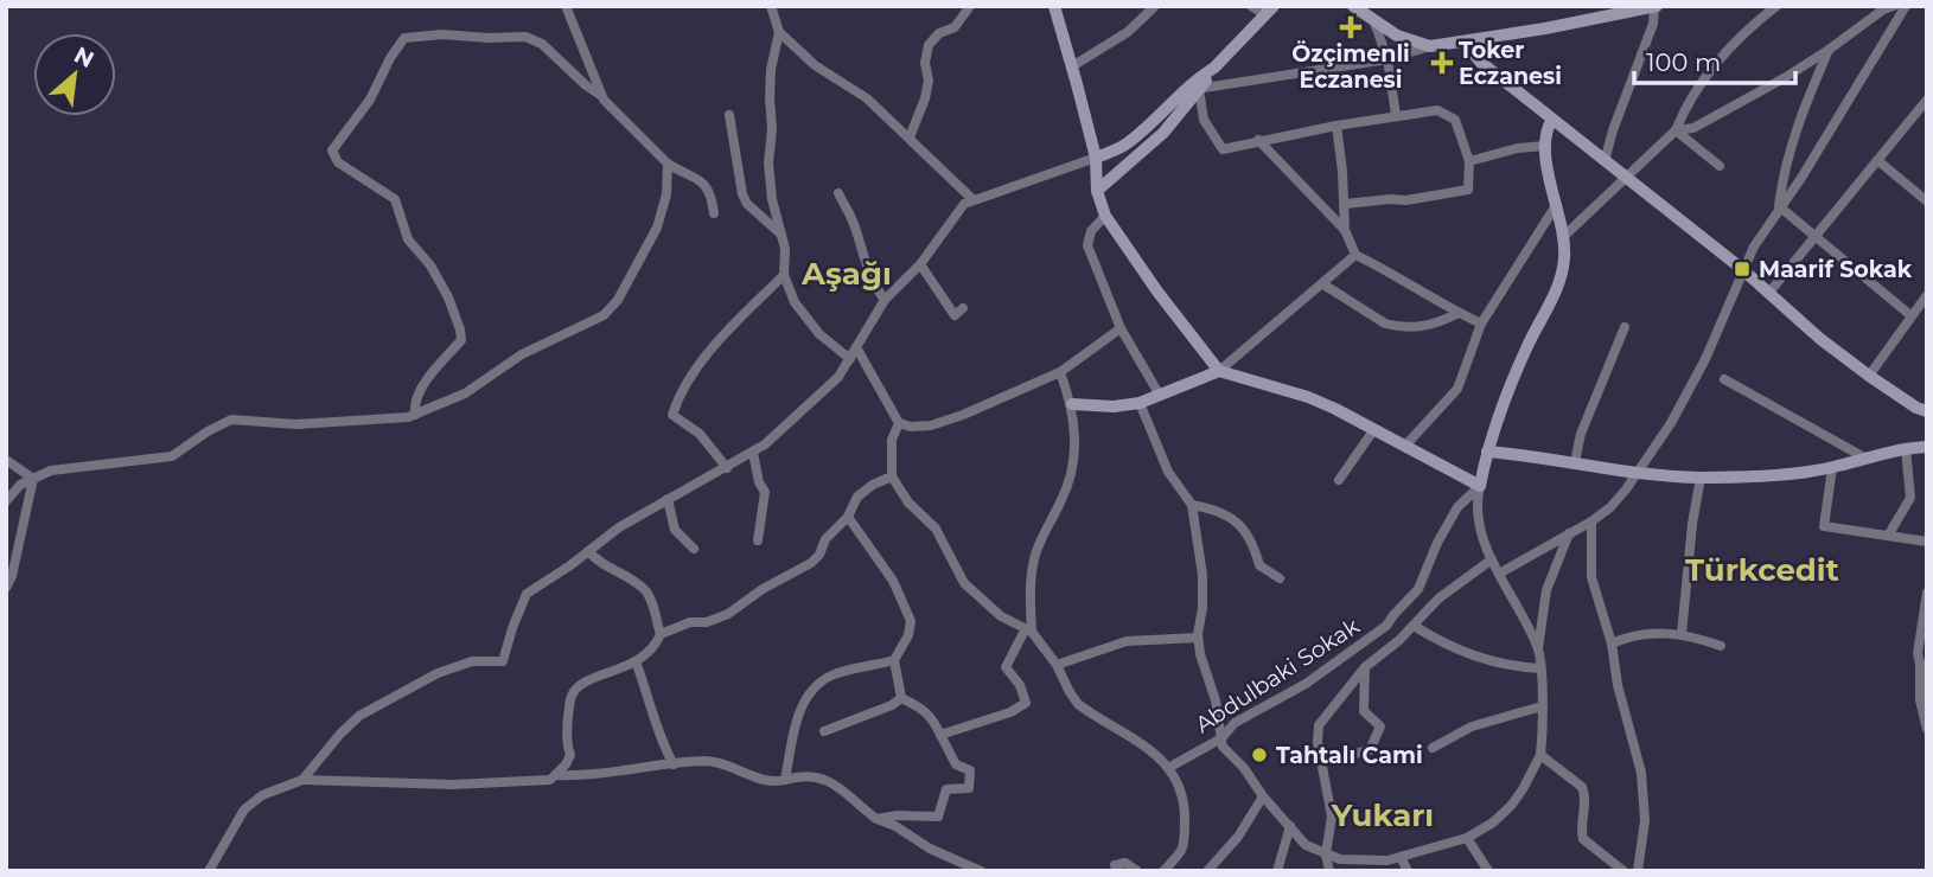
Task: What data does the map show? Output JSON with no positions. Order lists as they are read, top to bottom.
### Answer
{
  "streets": {
    "street": ["Abdulbaki Sokak"]
  },
  "districts": ["Aşağı", "Türkcedit", "Yukarı"],
  "places": {
    "health": ["Özçimenli Eczanesi", "Toker Eczanesi"],
    "transit": ["Maarif Sokak"],
    "other": ["Tahtalı Cami"]
  },
  "scale_bar": "100 m",
  "north": "top right"
}
